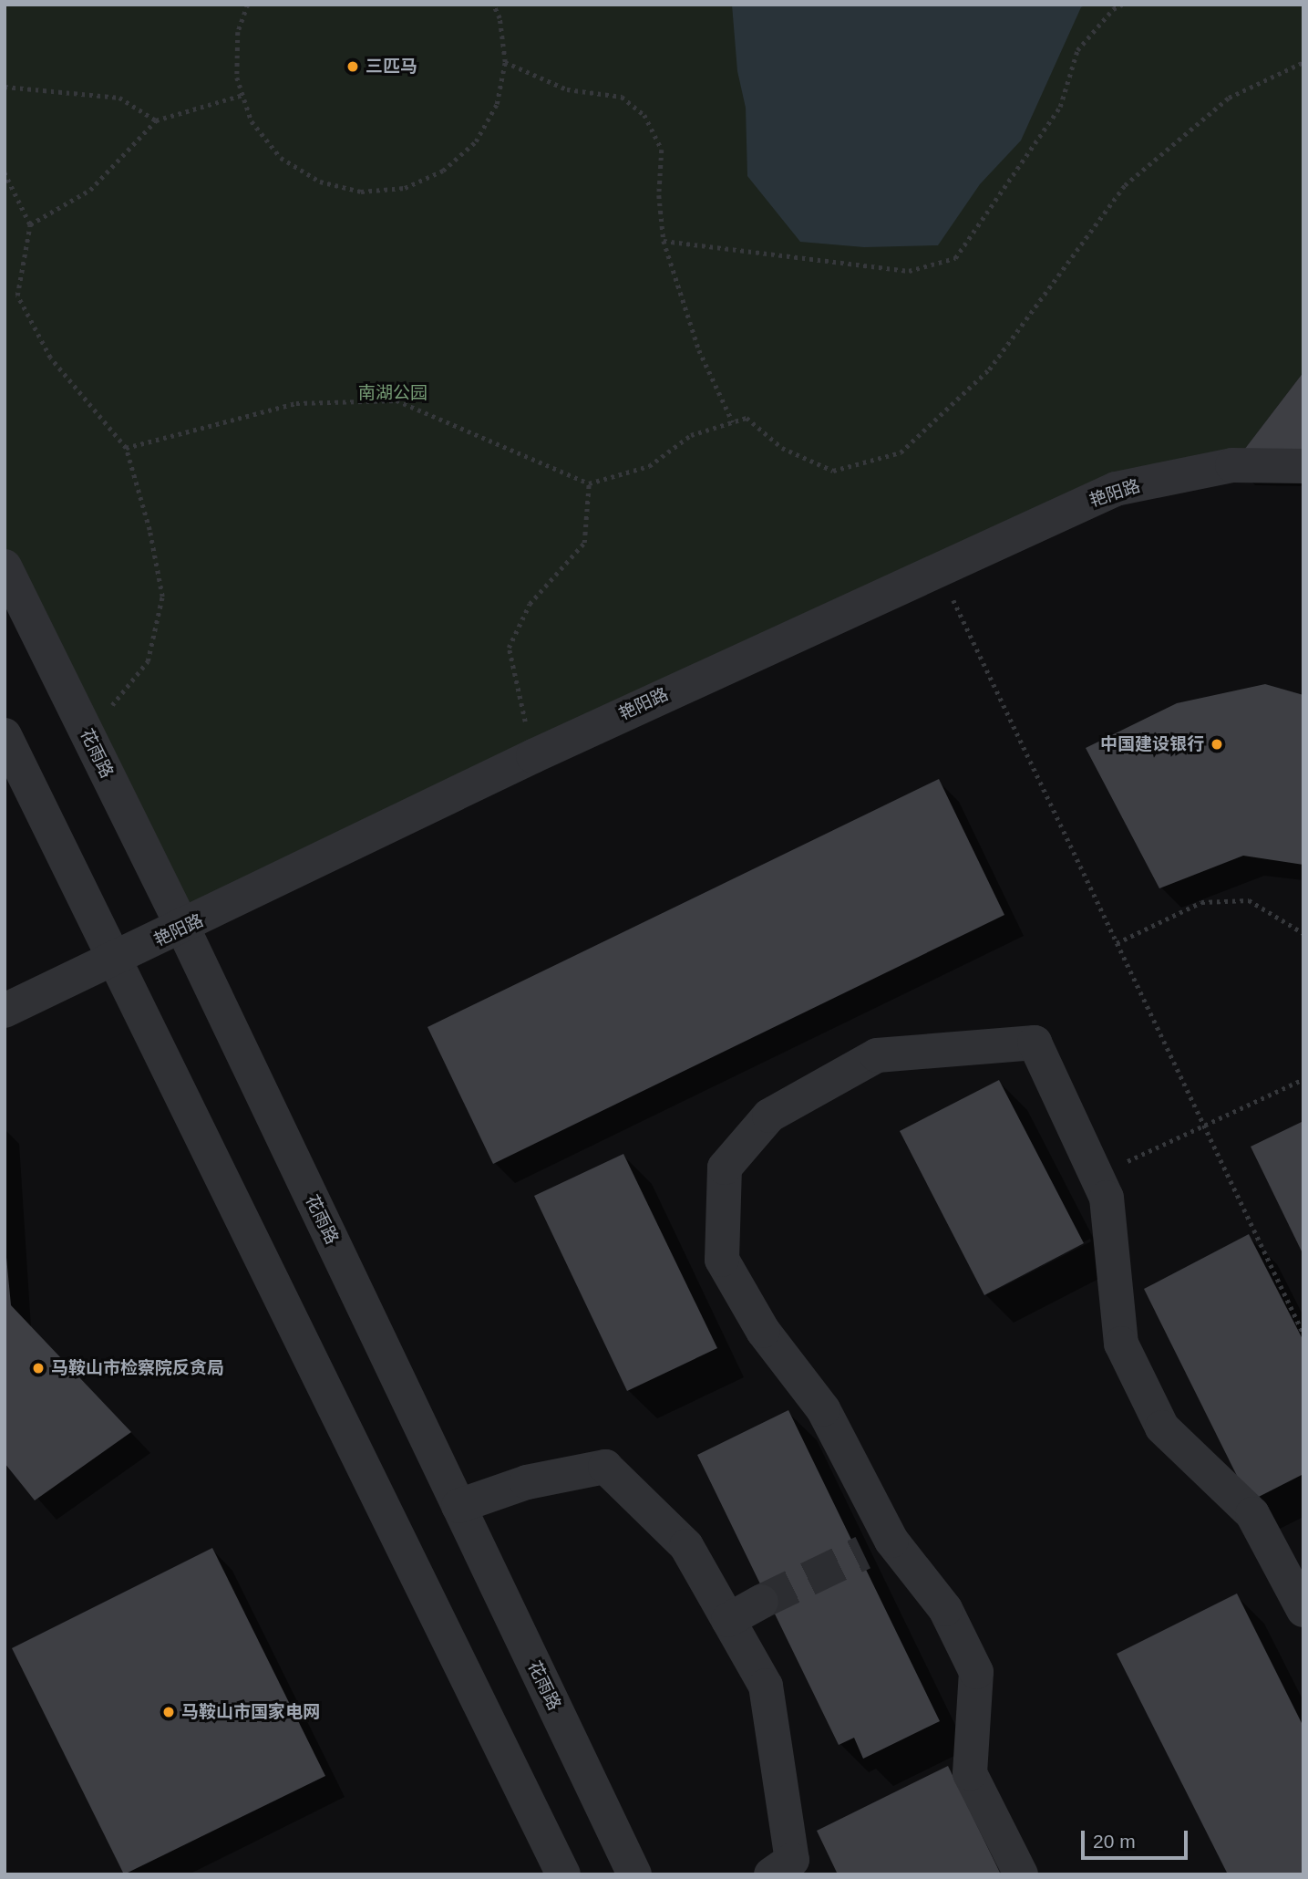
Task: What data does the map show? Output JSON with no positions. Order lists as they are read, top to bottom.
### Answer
{
  "streets": {
    "street": ["艳阳路", "花雨路"]
  },
  "crossings": [
    ["艳阳路", "花雨路"]
  ],
  "parks": ["南湖公园"],
  "places": [
    "三匹马",
    "中国建设银行",
    "马鞍山市检察院反贪局",
    "马鞍山市国家电网"
  ],
  "scale_bar": "20 m"
}
